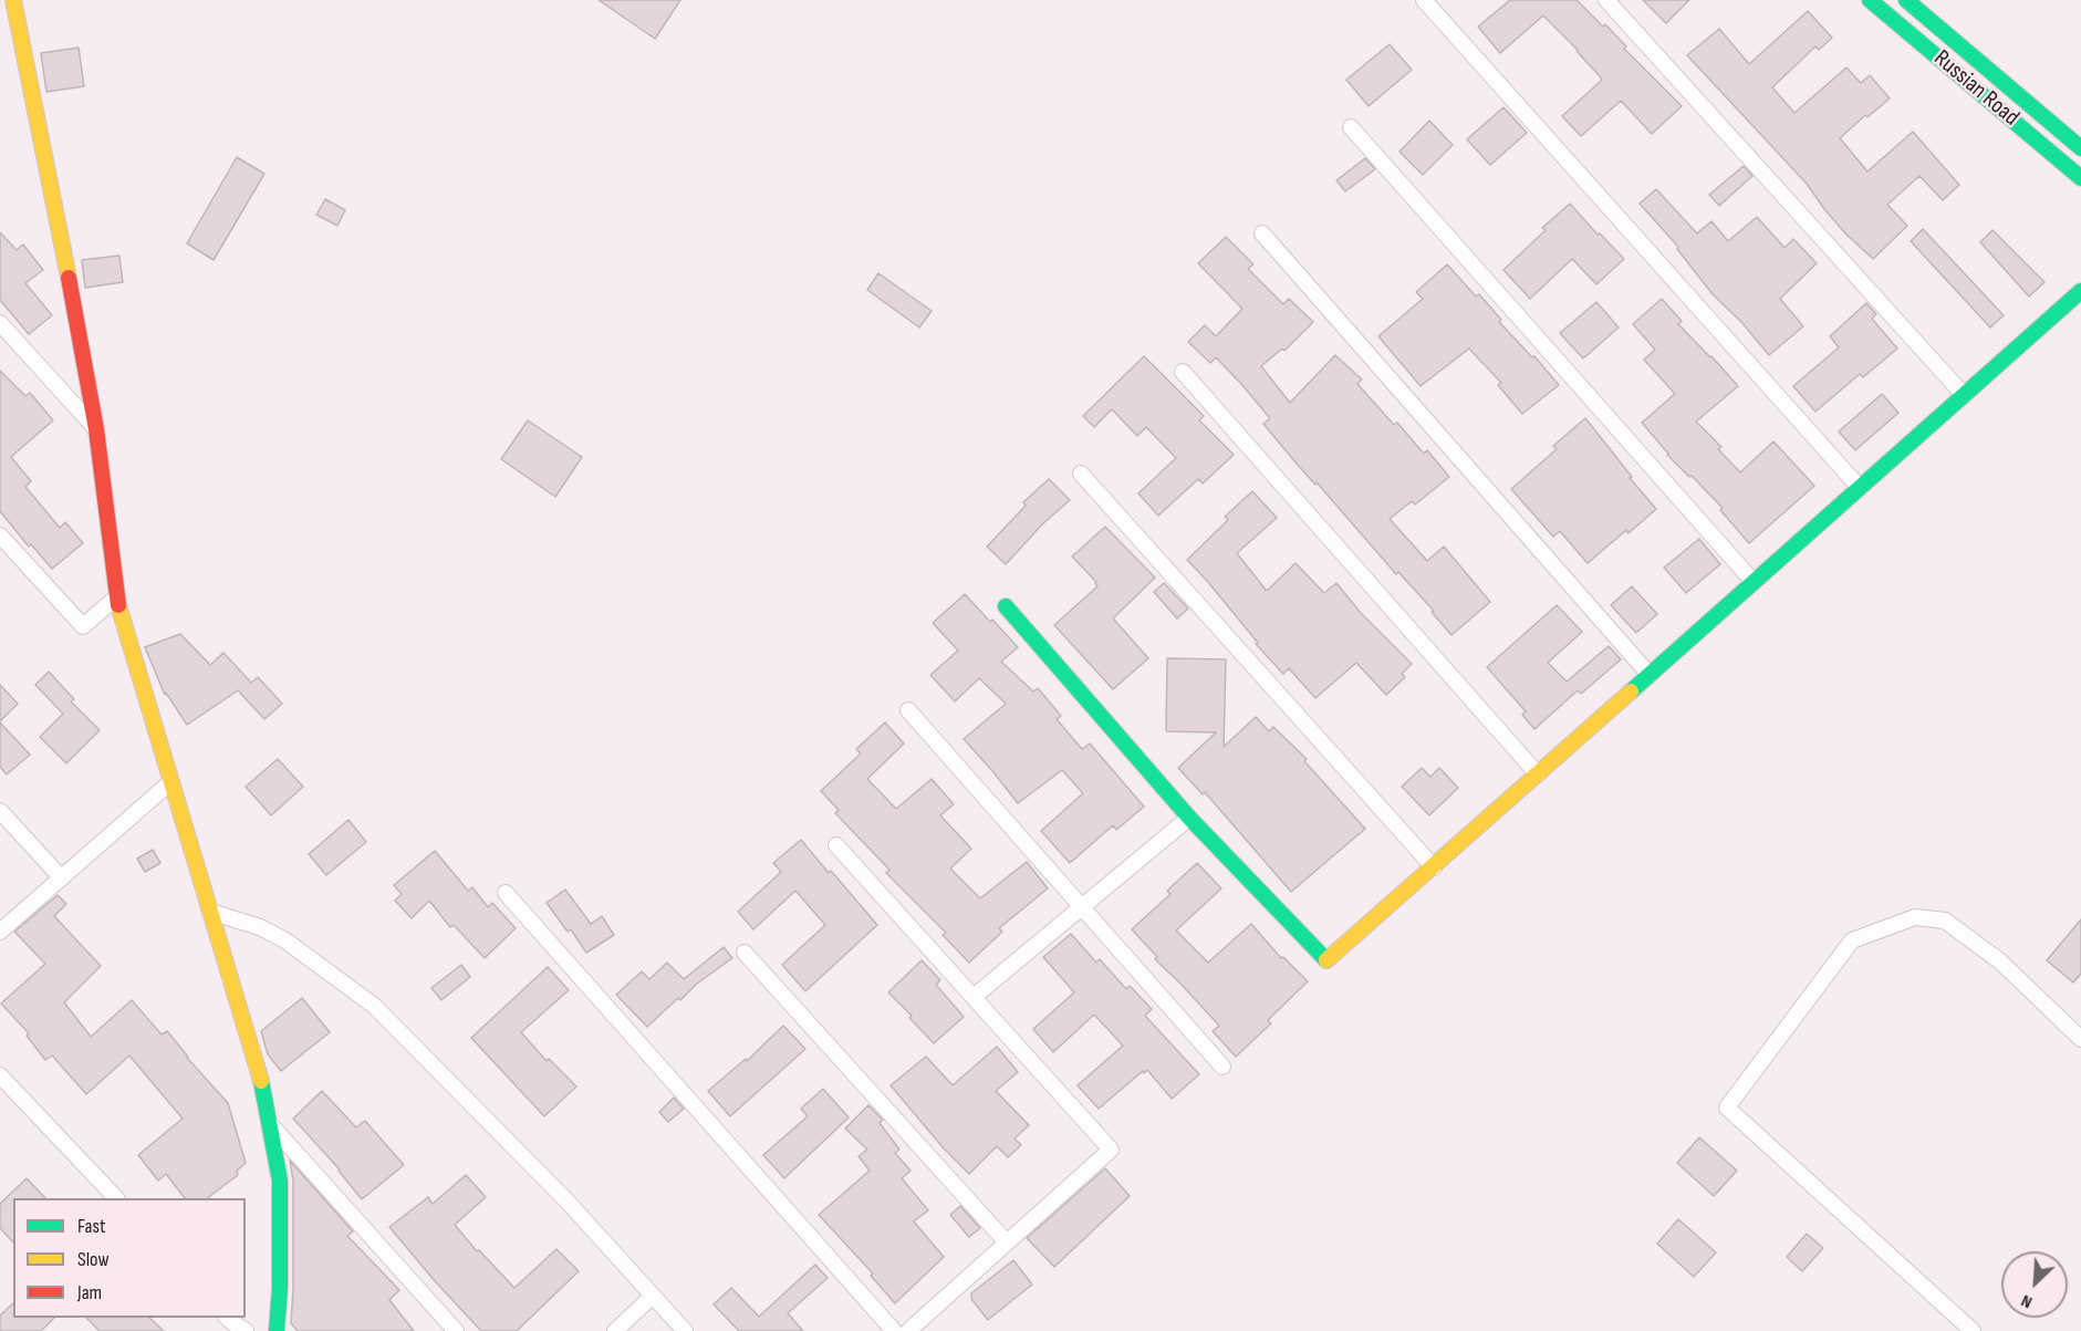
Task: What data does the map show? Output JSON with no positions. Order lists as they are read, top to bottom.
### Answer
{
  "streets": {
    "street": ["Russian Road"]
  },
  "legend": ["Fast", "Slow", "Jam"],
  "north": "bottom left"
}
